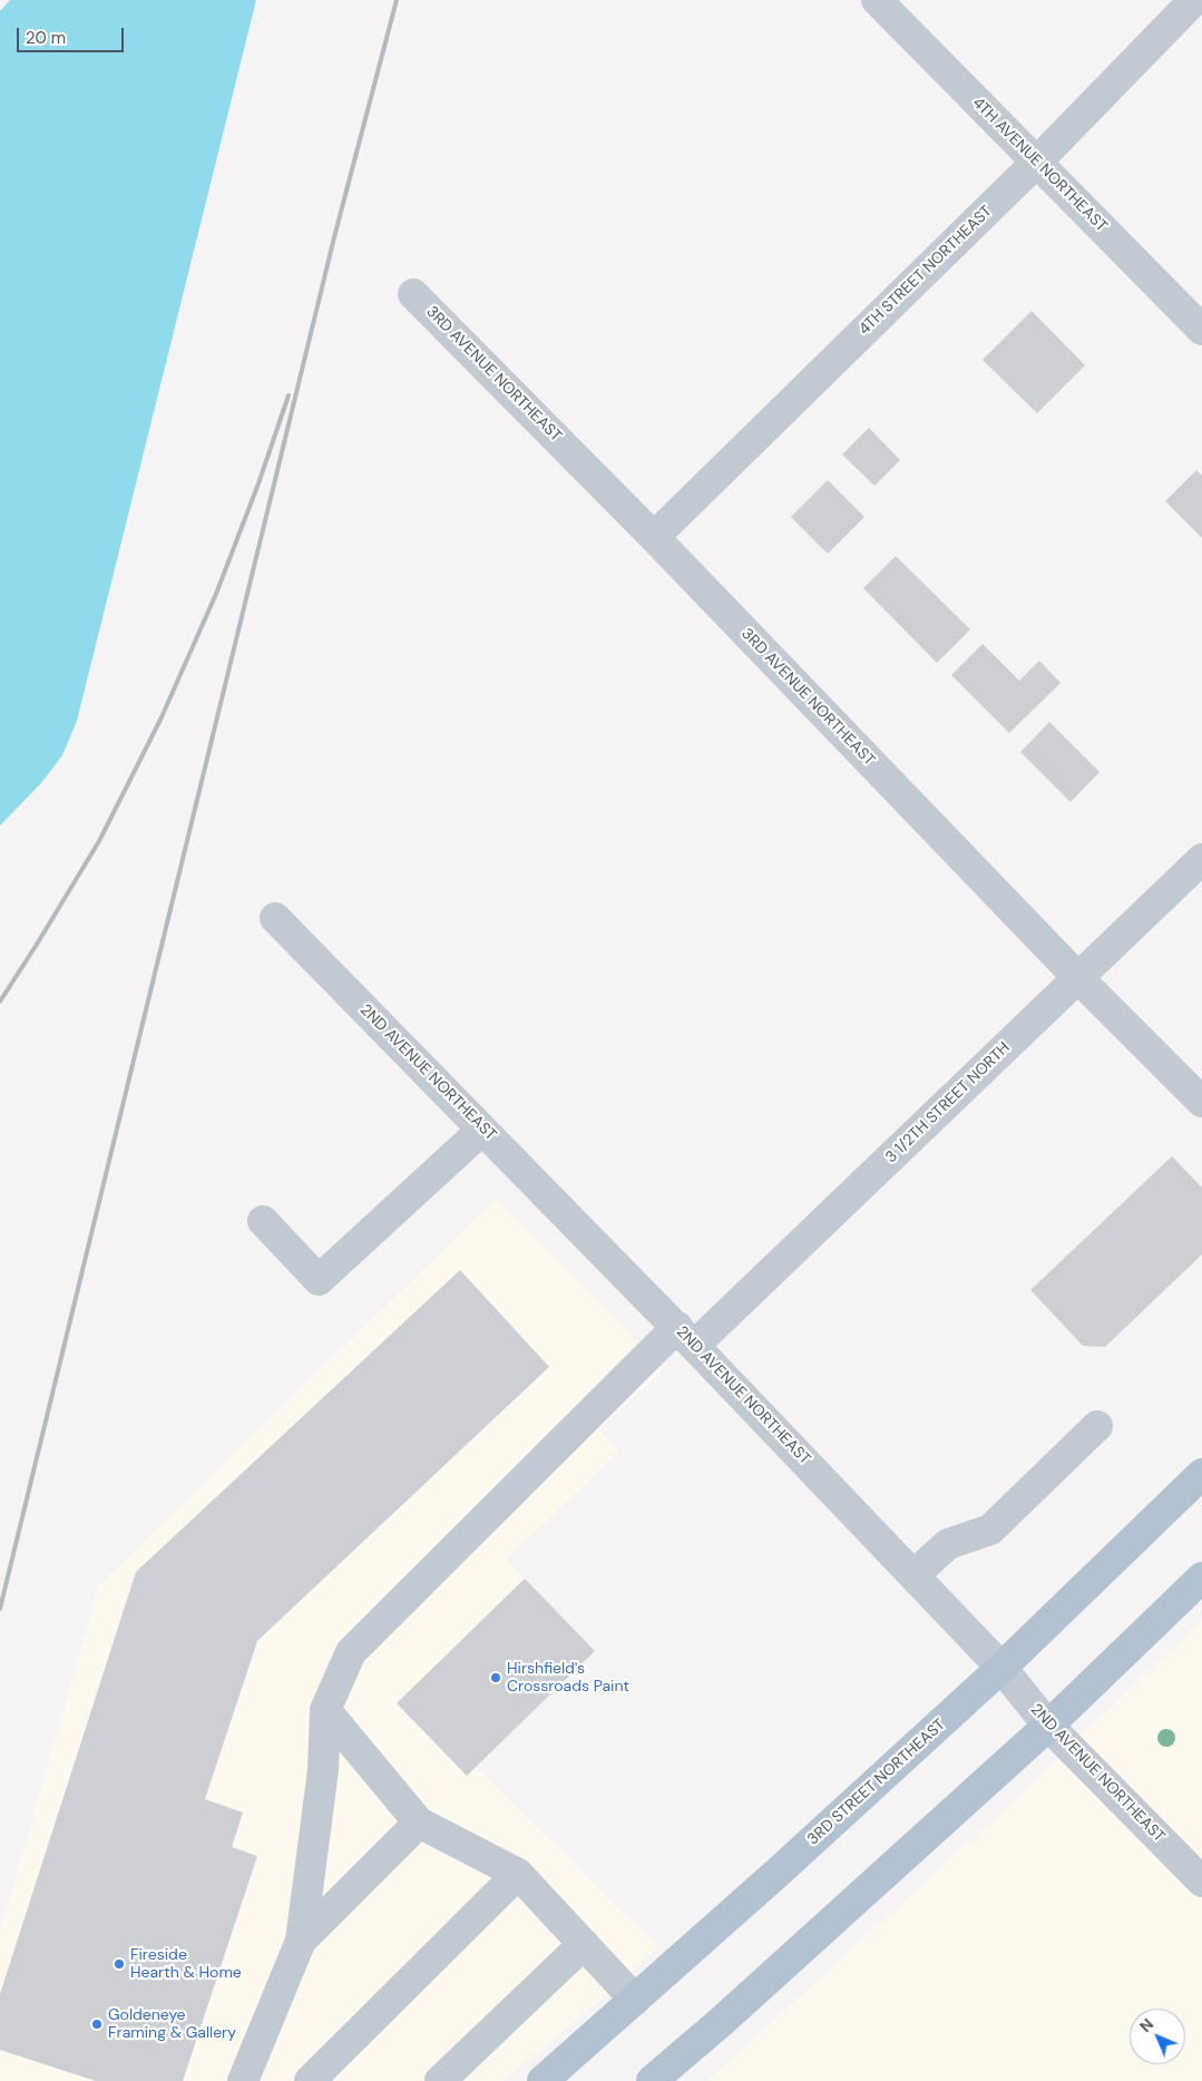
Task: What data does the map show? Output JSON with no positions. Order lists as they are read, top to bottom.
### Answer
{
  "streets": {
    "main road": ["3RD STREET NORTHEAST"],
    "street": [
      "4TH AVENUE NORTHEAST",
      "4TH STREET NORTHEAST",
      "3RD AVENUE NORTHEAST",
      "2ND AVENUE NORTHEAST",
      "3 1/2TH STREET NORTH"
    ]
  },
  "crossings": [
    ["4TH AVENUE NORTHEAST", "4TH STREET NORTHEAST"],
    ["4TH STREET NORTHEAST", "3RD AVENUE NORTHEAST"],
    ["3RD AVENUE NORTHEAST", "3 1/2TH STREET NORTH"],
    ["2ND AVENUE NORTHEAST", "3 1/2TH STREET NORTH"],
    ["2ND AVENUE NORTHEAST", "3RD STREET NORTHEAST"]
  ],
  "places": ["Hirshfield's Crossroads Paint", "Fireside Hearth & Home", "Goldeneye Framing & Gallery"],
  "scale_bar": "20 m",
  "north": "top left"
}
